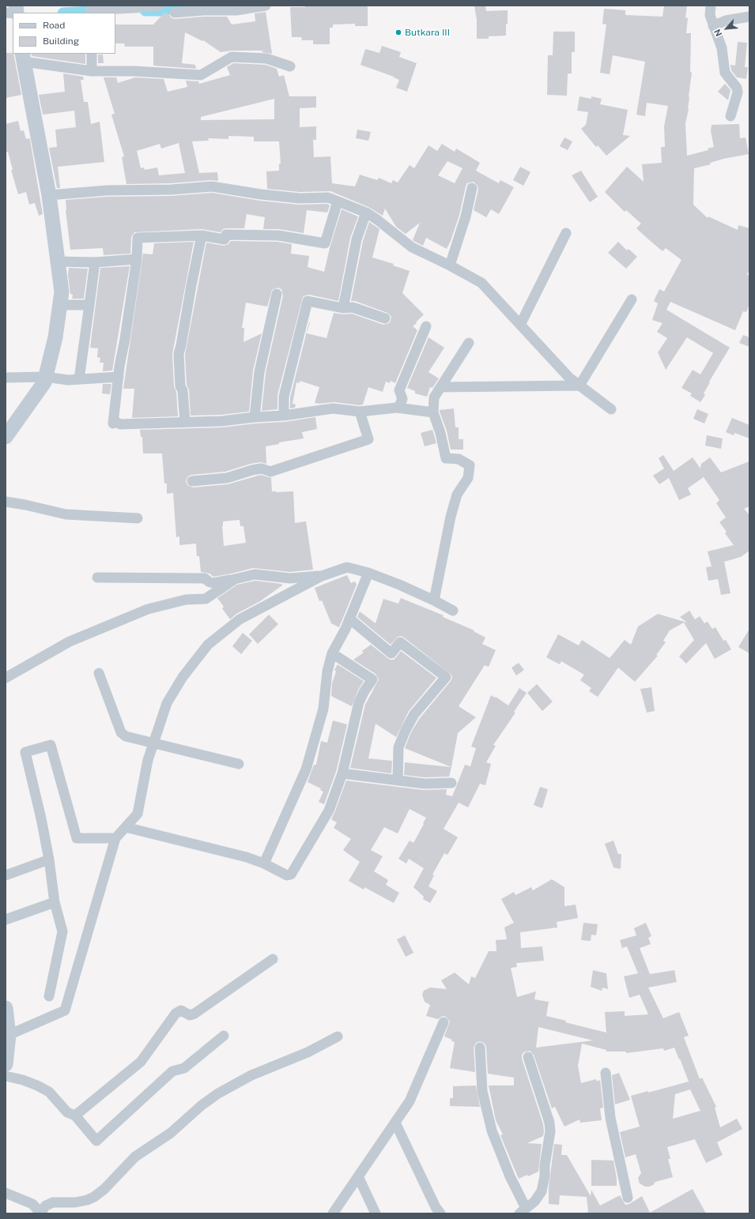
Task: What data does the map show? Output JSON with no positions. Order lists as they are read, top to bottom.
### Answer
{
  "places": ["Butkara III"],
  "legend": ["Road", "Building"],
  "north": "bottom left"
}
